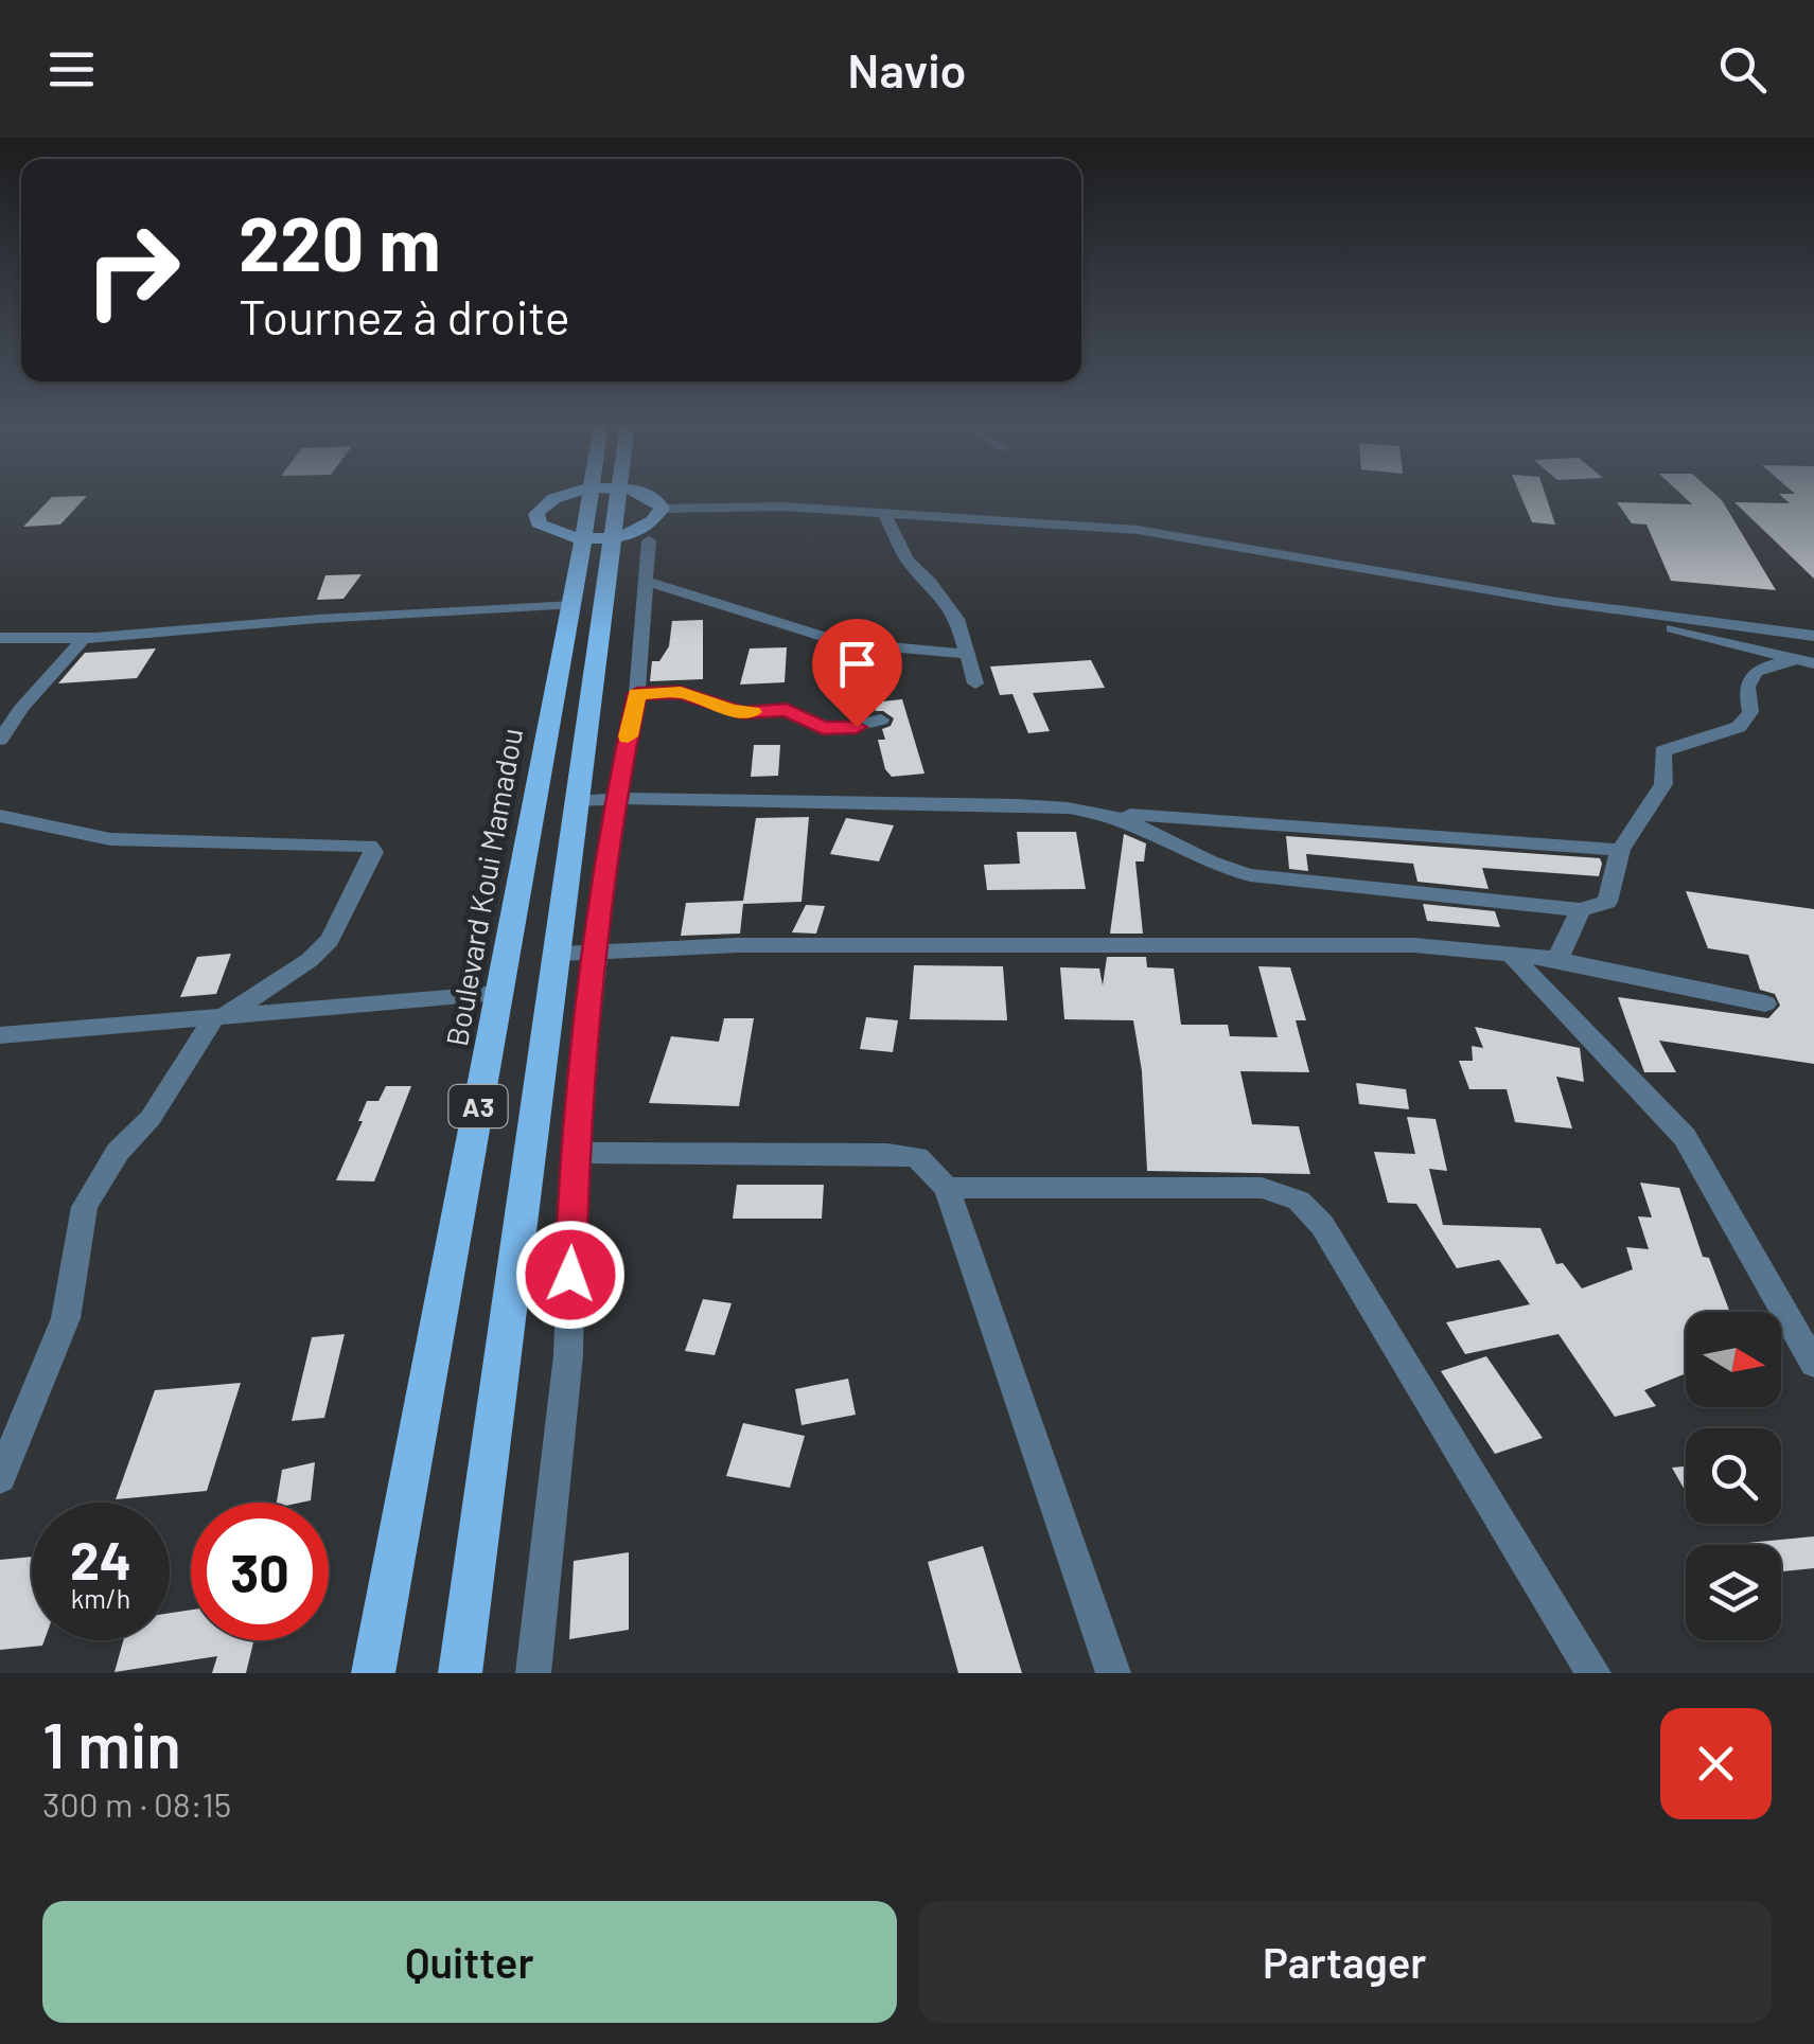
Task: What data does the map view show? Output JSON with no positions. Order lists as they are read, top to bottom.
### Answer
{
  "streets": {
    "main road": ["Boulevard Koui Mamadou", "A3"]
  },
  "north": "right",
  "page": {
    "header": "Navio",
    "turn": ["220 m", "Tournez à droite"],
    "speed": "24 km/h",
    "limit": "30",
    "heading": ["1 min", "300 m · 08:15"],
    "buttons": ["Quitter", "Partager"]
  }
}
